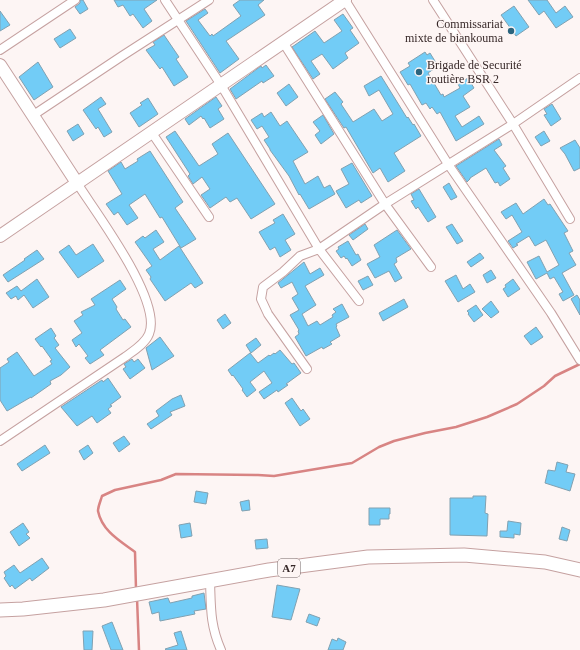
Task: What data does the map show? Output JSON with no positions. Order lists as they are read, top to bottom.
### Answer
{
  "streets": {
    "main road": ["A7"]
  },
  "places": ["Commissariat mixte de biankouma", "Brigade de Securité routière BSR 2"]
}
